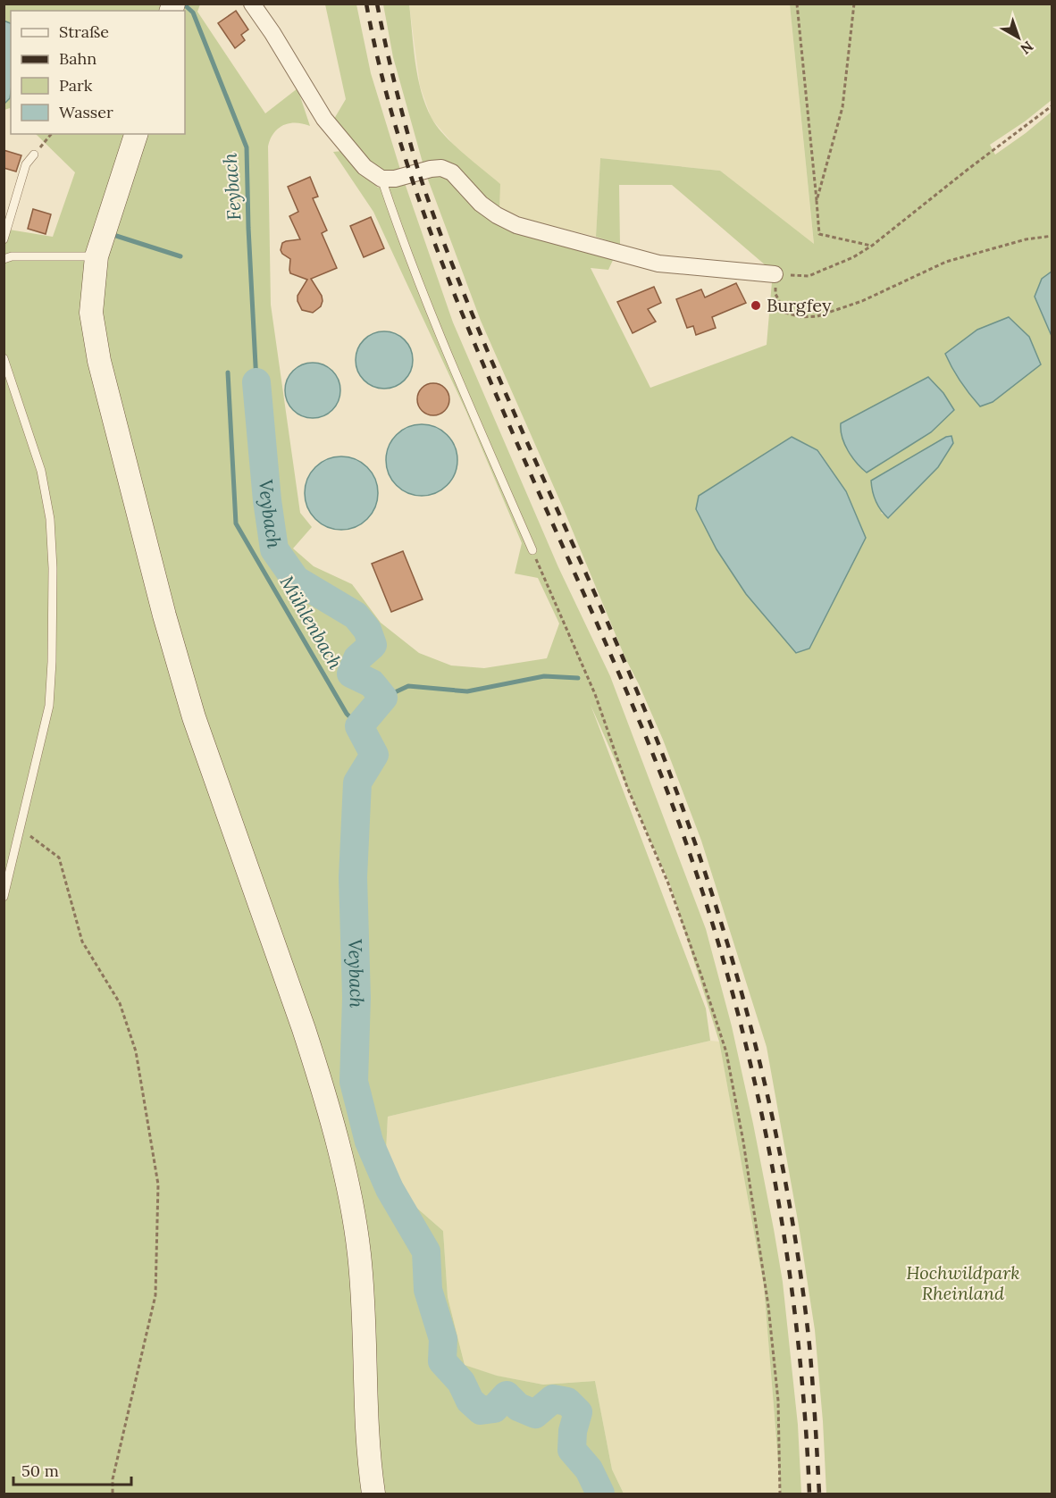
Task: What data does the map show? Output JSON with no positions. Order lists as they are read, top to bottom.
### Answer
{
  "water": ["Feybach", "Veybach", "Mühlenbach"],
  "parks": ["Hochwildpark Rheinland"],
  "places": ["Burgfey"],
  "legend": [
    "Straße",
    "Bahn",
    "Park",
    "Wasser"
  ],
  "scale_bar": "50 m",
  "north": "bottom right"
}
